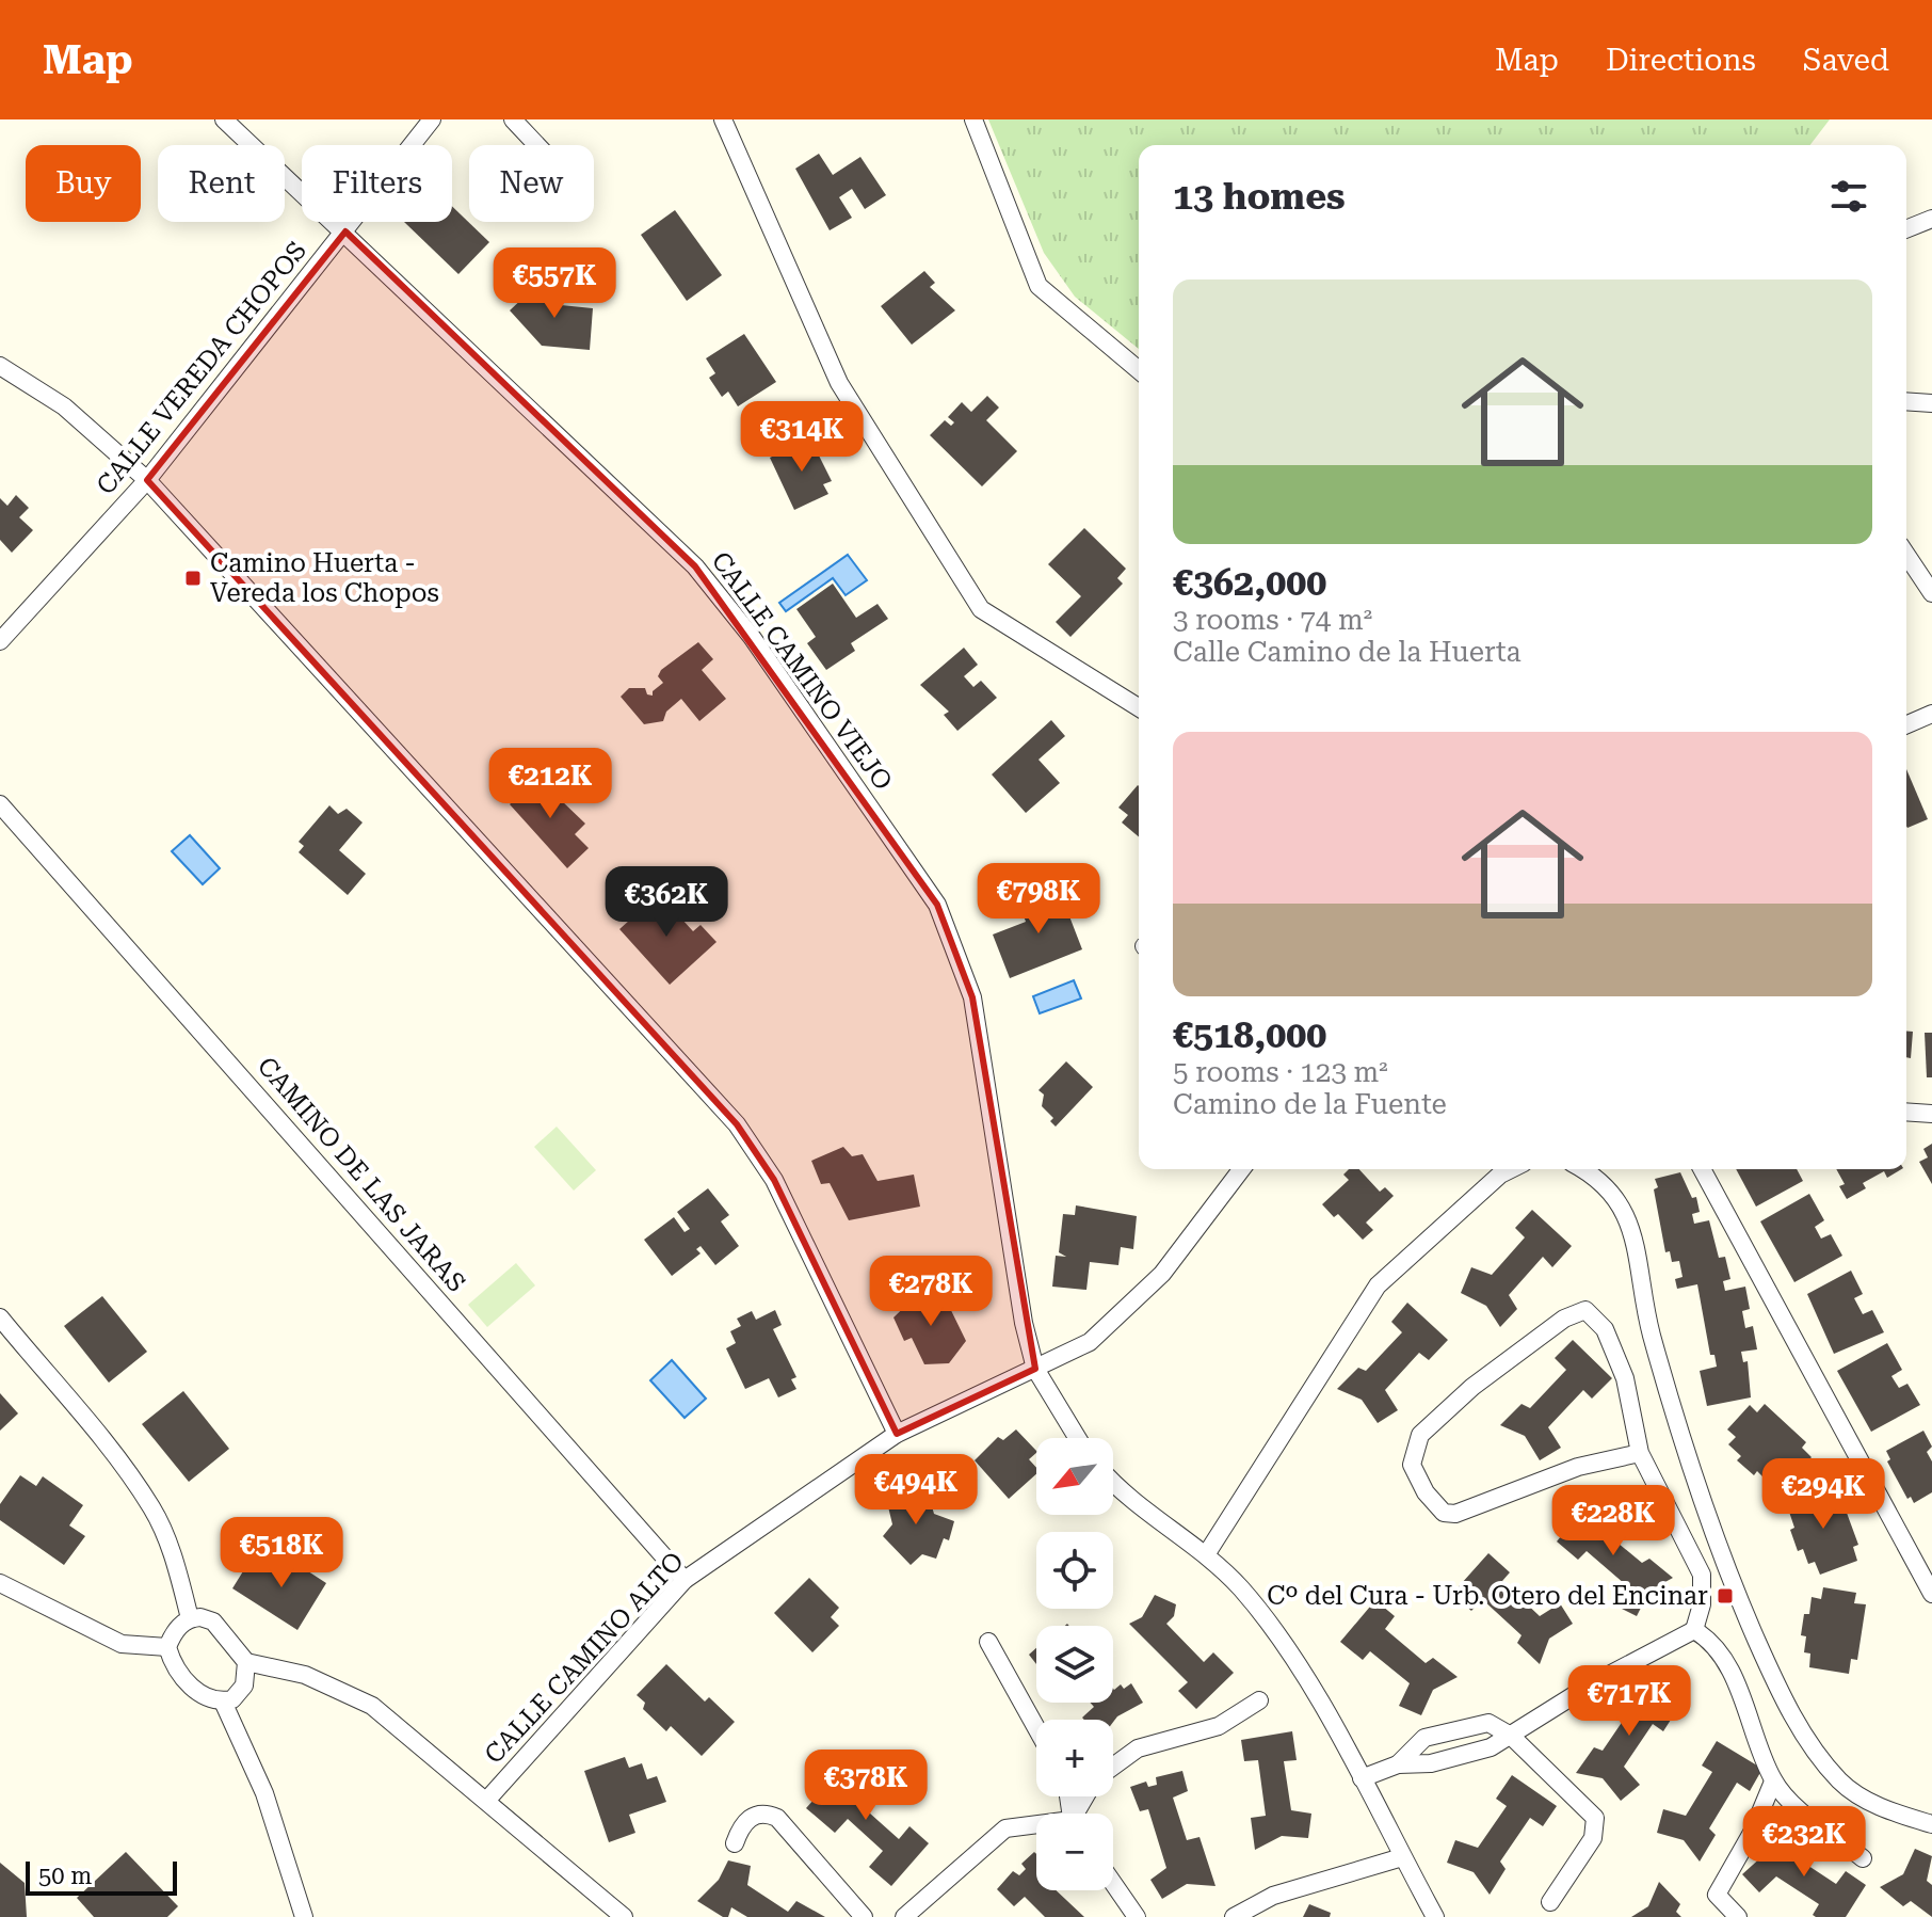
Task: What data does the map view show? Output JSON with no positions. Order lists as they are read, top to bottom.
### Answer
{
  "streets": {
    "street": [
      "CALLE VEREDA CHOPOS",
      "CALLE CAMINO VIEJO",
      "CAMINO DE LAS JARAS",
      "CALLE CAMINO ALTO"
    ]
  },
  "crossings": [
    ["CALLE VEREDA CHOPOS", "CALLE CAMINO VIEJO"],
    ["CALLE CAMINO VIEJO", "CALLE CAMINO ALTO"],
    ["CAMINO DE LAS JARAS", "CALLE CAMINO ALTO"]
  ],
  "places": {
    "transit": ["Camino Huerta - Vereda los Chopos", "Cº del Cura - Urb. Otero del Encinar"]
  },
  "scale_bar": "50 m",
  "north": "bottom left",
  "page": {
    "header": "Map",
    "nav": ["Map", "Directions", "Saved"],
    "chip": [
      "Buy",
      "Rent",
      "Filters",
      "New"
    ],
    "heading": "13 homes",
    "price": [
      "€557K",
      "€314K",
      "€212K",
      "€798K",
      "€362K",
      "€278K",
      "€494K",
      "€294K",
      "€228K",
      "€518K",
      "€717K",
      "€378K",
      "€232K"
    ],
    "list": [
      {
        "name": "€362,000",
        "note": "3 rooms · 74 m² · Calle Camino de la Huerta"
      },
      {
        "name": "€518,000",
        "note": "5 rooms · 123 m² · Camino de la Fuente"
      }
    ],
    "map_buttons": ["+", "−"],
    "scale": "50 m"
  }
}
